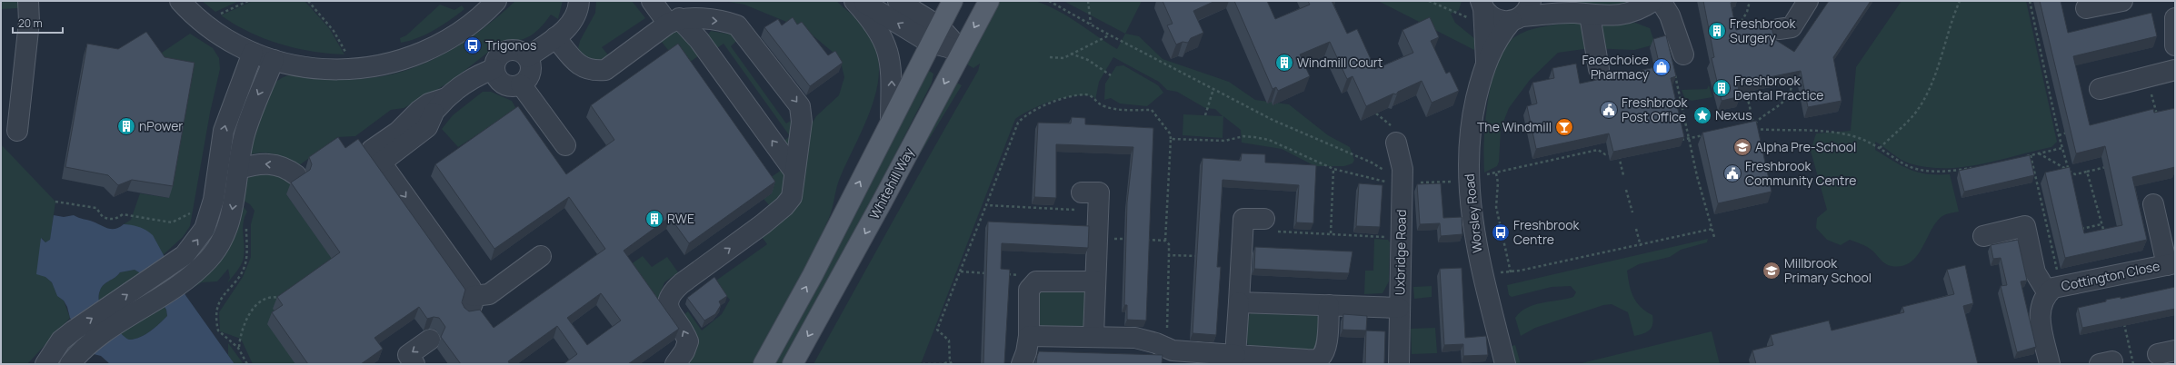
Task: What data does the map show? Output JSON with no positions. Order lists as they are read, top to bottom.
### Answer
{
  "streets": {
    "main road": ["Whitehill Way"],
    "street": ["Worsley Road", "Uxbridge Road", "Cottington Close"]
  },
  "places": {
    "building": [
      "Freshbrook Surgery",
      "Windmill Court",
      "Freshbrook Dental Practice",
      "nPower",
      "RWE"
    ],
    "bus stop": ["Trigonos", "Freshbrook Centre"],
    "shop": ["Facechoice Pharmacy"],
    "public building": ["Freshbrook Post Office", "Freshbrook Community Centre"],
    "place": ["Nexus"],
    "bar": ["The Windmill"],
    "school or university": ["Alpha Pre-School", "Millbrook Primary School"]
  },
  "scale_bar": "20 m"
}
